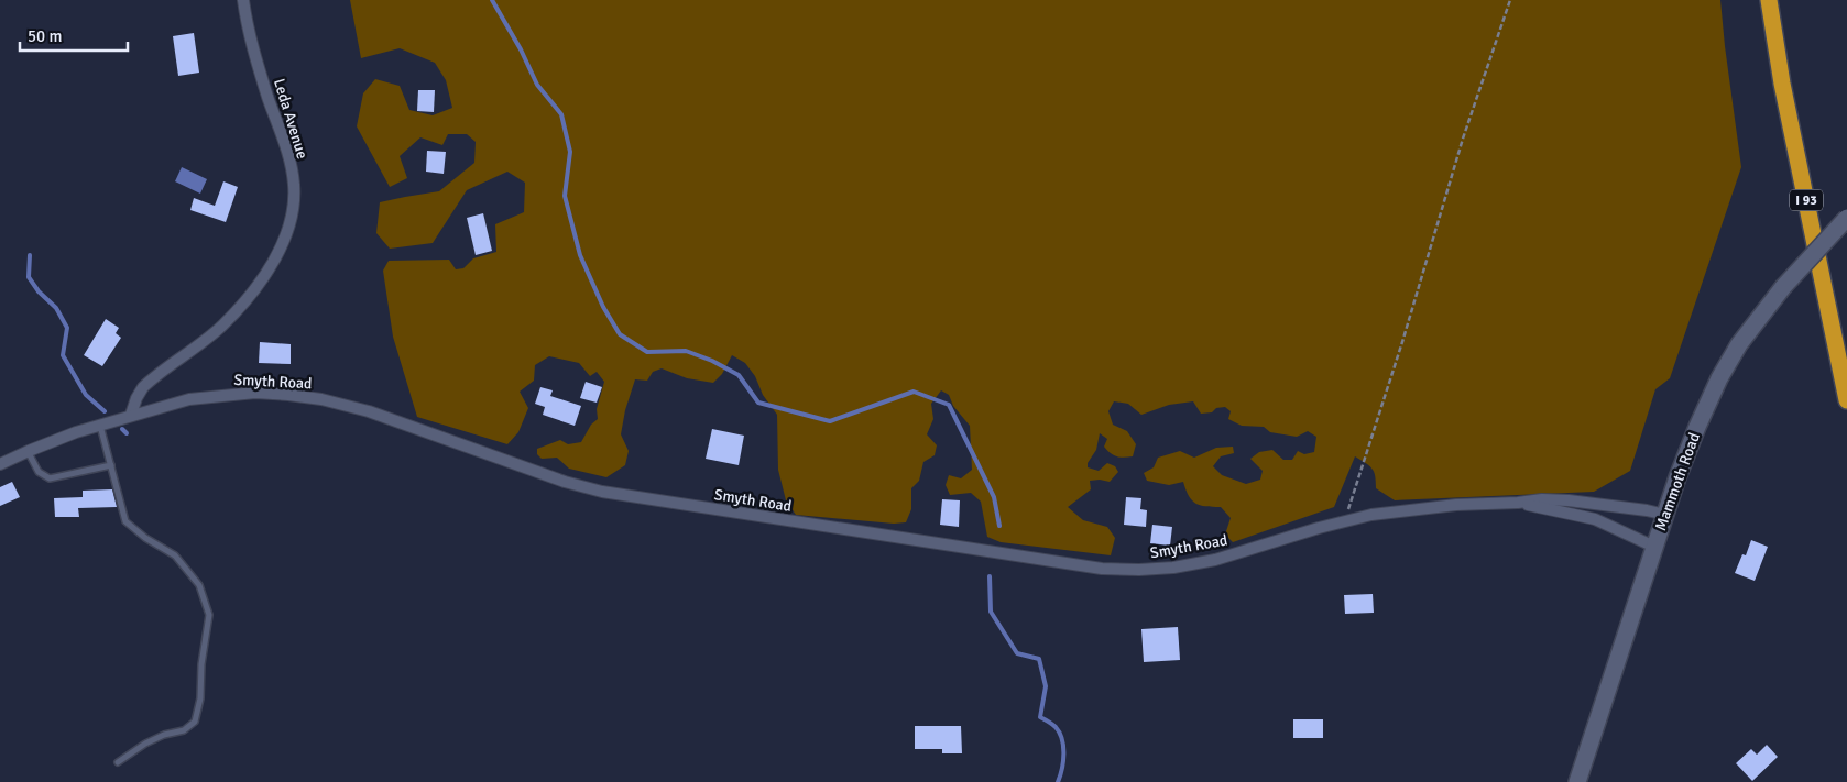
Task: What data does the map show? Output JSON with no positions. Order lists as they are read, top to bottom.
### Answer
{
  "streets": {
    "highway": ["I 93"],
    "main road": ["Mammoth Road"],
    "street": ["Leda Avenue", "Smyth Road"]
  },
  "crossings": [
    ["Leda Avenue", "Smyth Road"],
    ["Smyth Road", "Mammoth Road"]
  ],
  "scale_bar": "50 m"
}
